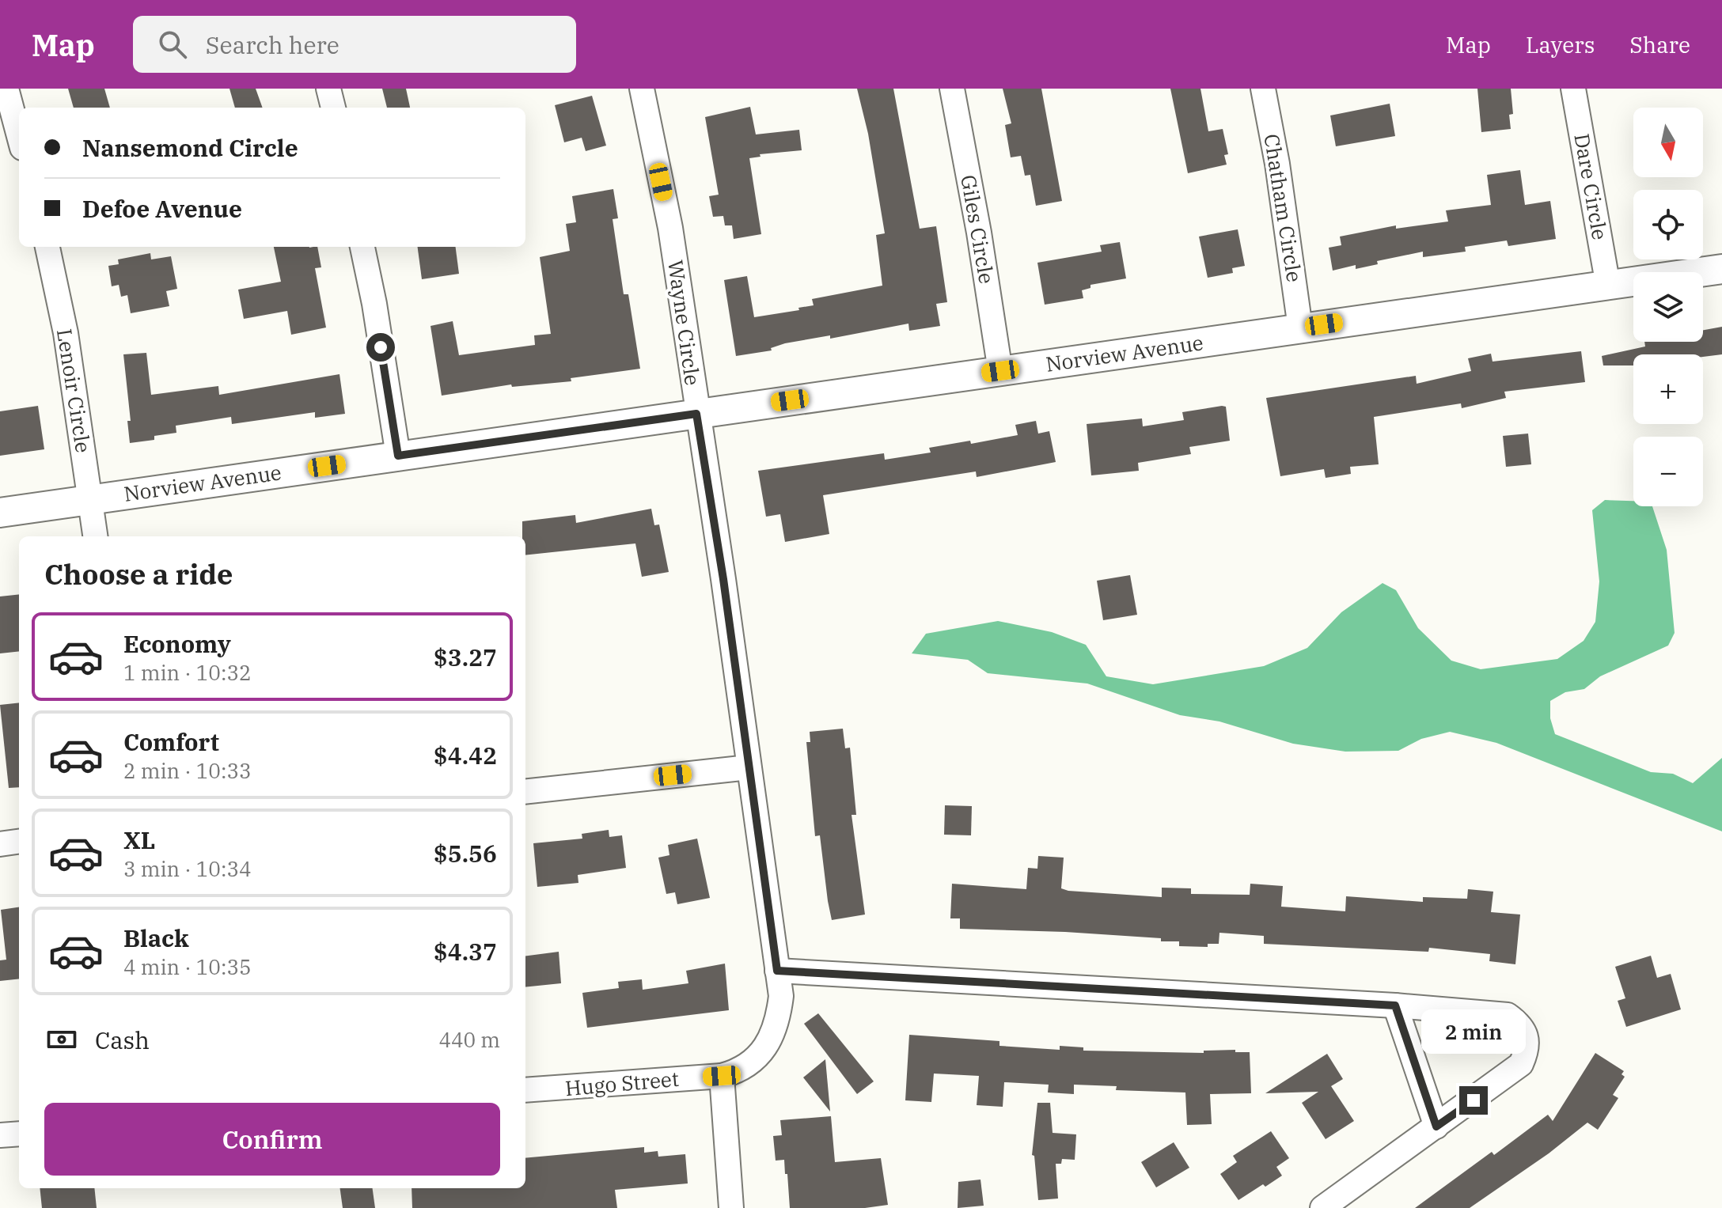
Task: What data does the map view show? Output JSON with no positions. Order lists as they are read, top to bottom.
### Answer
{
  "streets": {
    "street": [
      "Dare Circle",
      "Chatham Circle",
      "Giles Circle",
      "Wayne Circle",
      "Norview Avenue",
      "Lenoir Circle",
      "Hugo Street"
    ]
  },
  "crossings": [
    ["Dare Circle", "Norview Avenue"],
    ["Chatham Circle", "Norview Avenue"],
    ["Giles Circle", "Norview Avenue"],
    ["Wayne Circle", "Norview Avenue"],
    ["Wayne Circle", "Hugo Street"],
    ["Norview Avenue", "Lenoir Circle"]
  ],
  "north": "bottom",
  "page": {
    "header": "Map",
    "search": "Search here",
    "nav": ["Map", "Layers", "Share"],
    "map_buttons": ["+", "−"],
    "banner": ["Nansemond Circle", "Defoe Avenue"],
    "heading": "Choose a ride",
    "list": [
      {
        "name": "Economy",
        "note": "1 min · 10:32",
        "value": "$3.27"
      },
      {
        "name": "Comfort",
        "note": "2 min · 10:33",
        "value": "$4.42"
      },
      {
        "name": "XL",
        "note": "3 min · 10:34",
        "value": "$5.56"
      },
      {
        "name": "Black",
        "note": "4 min · 10:35",
        "value": "$4.37"
      }
    ],
    "pay": ["Cash", "440 m"],
    "bubble": "2 min",
    "buttons": "Confirm"
  }
}
